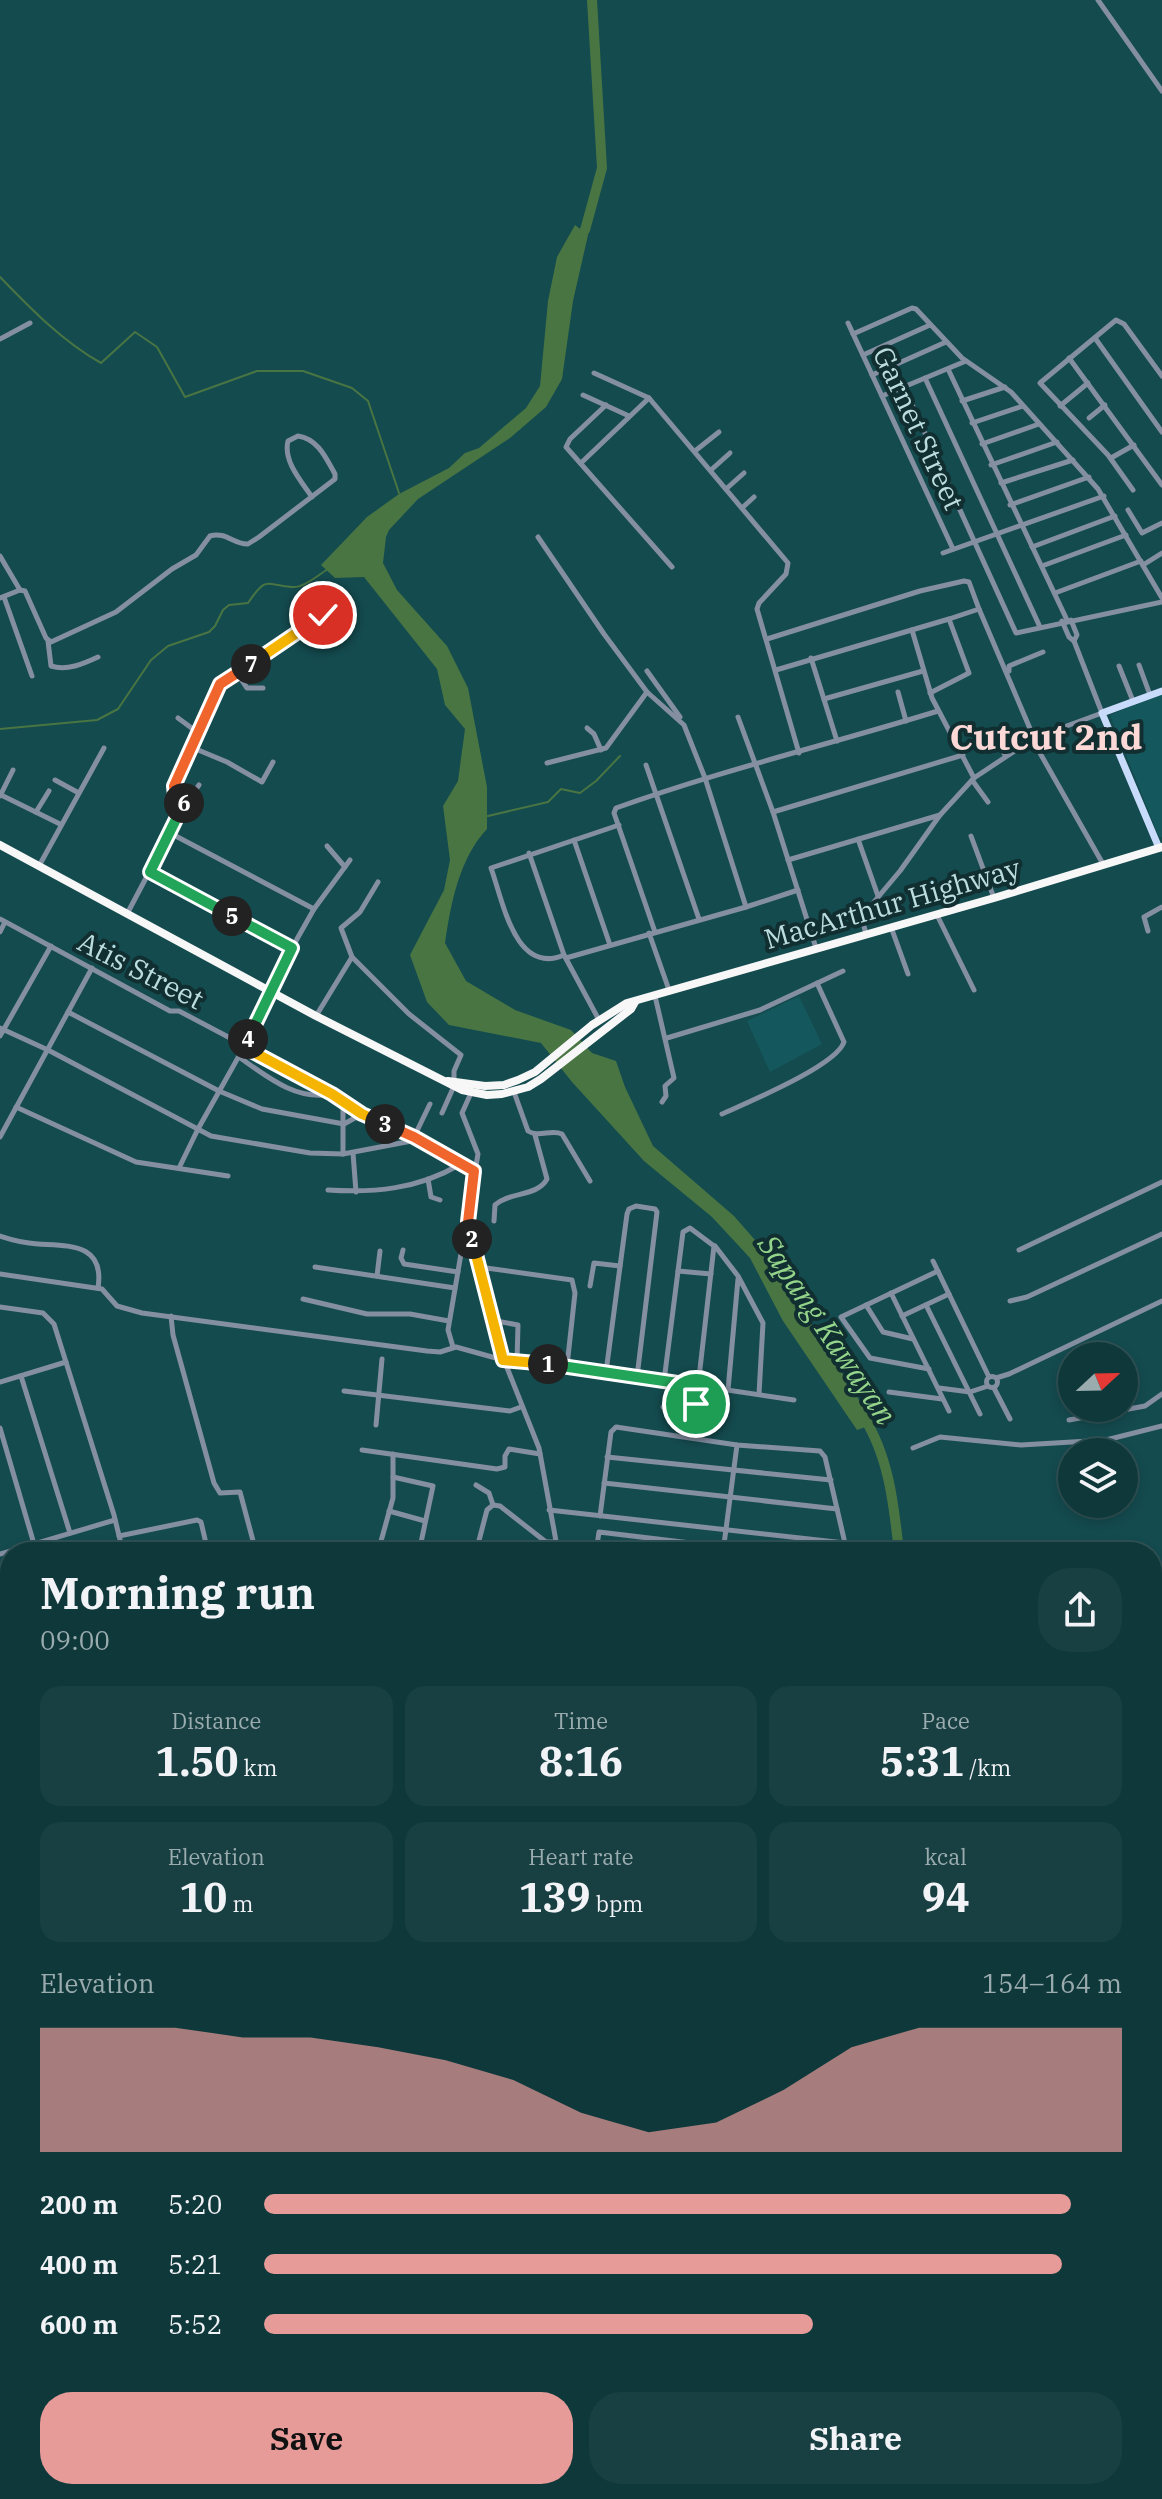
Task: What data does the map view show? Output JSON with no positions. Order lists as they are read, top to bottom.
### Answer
{
  "streets": {
    "highway": ["MacArthur Highway"],
    "street": ["Garnet Street", "Atis Street"]
  },
  "districts": ["Cutcut 2nd"],
  "water": ["Sapang Kawayan"],
  "north": "right",
  "page": {
    "pins": [
      "7",
      "6",
      "5",
      "4",
      "3",
      "2",
      "1"
    ],
    "heading": ["Morning run", "09:00"],
    "stats": [
      ["Distance", "1.50 km"],
      ["Time", "8:16"],
      ["Pace", "5:31 /km"],
      ["Elevation", "10 m"],
      ["Heart rate", "139 bpm"],
      ["kcal", "94"]
    ],
    "chart": ["Elevation", "154–164 m"],
    "list": [
      {
        "name": "200 m",
        "note": "5:20"
      },
      {
        "name": "400 m",
        "note": "5:21"
      },
      {
        "name": "600 m",
        "note": "5:52"
      }
    ],
    "buttons": ["Save", "Share"]
  }
}
